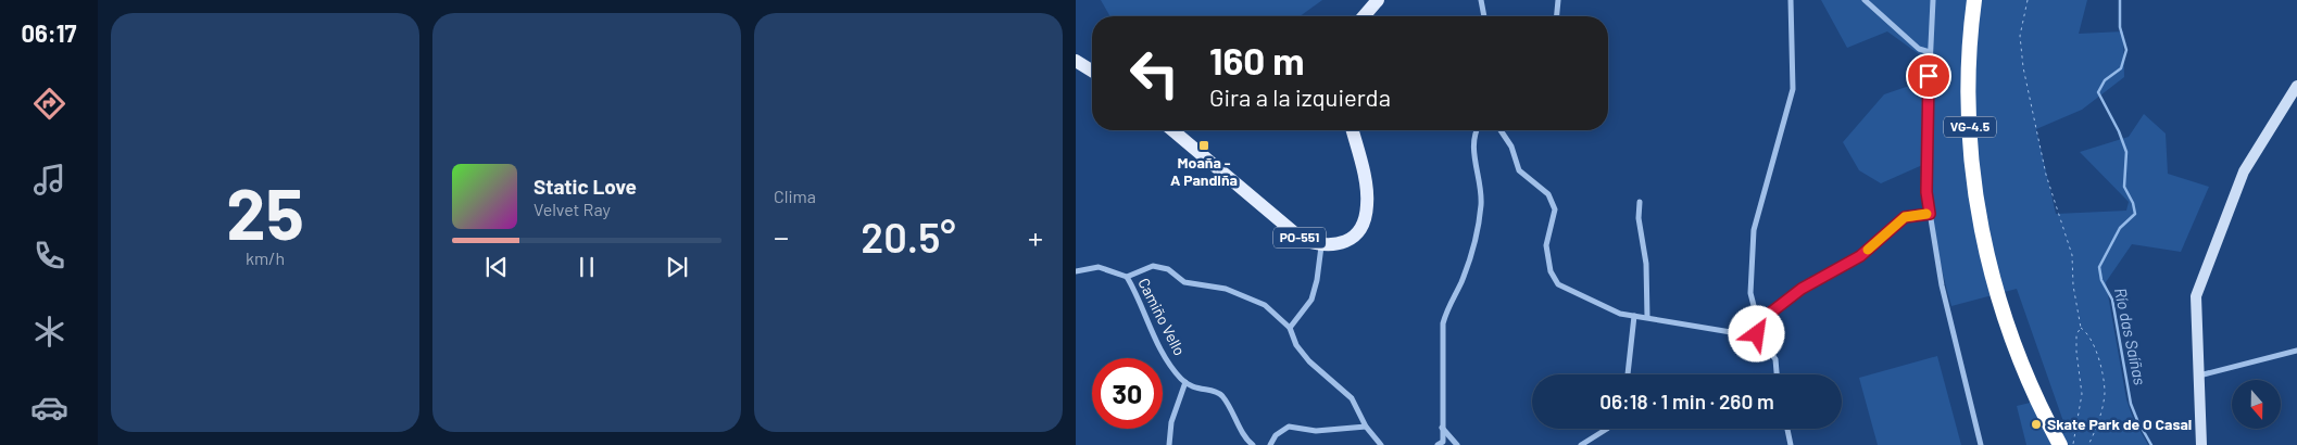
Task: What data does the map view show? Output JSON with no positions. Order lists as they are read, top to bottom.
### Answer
{
  "streets": {
    "highway": ["VG-4.5"],
    "main road": ["PO-551"],
    "street": ["Camiño Vello"]
  },
  "water": ["Río das Saíñas"],
  "places": {
    "transit": ["Moaña - A Pandiña"],
    "other": ["Skate Park de O Casal"]
  },
  "north": "bottom",
  "page": {
    "tabs": "06:17",
    "tile": [
      ["25", "km/h"],
      "Clima"
    ],
    "turn": ["160 m", "Gira a la izquierda"],
    "song": ["Static Love", "Velvet Ray"],
    "heat": ["−", "20.5°", "+"],
    "limit": "30",
    "trip": "06:18 · 1 min · 260 m"
  }
}
